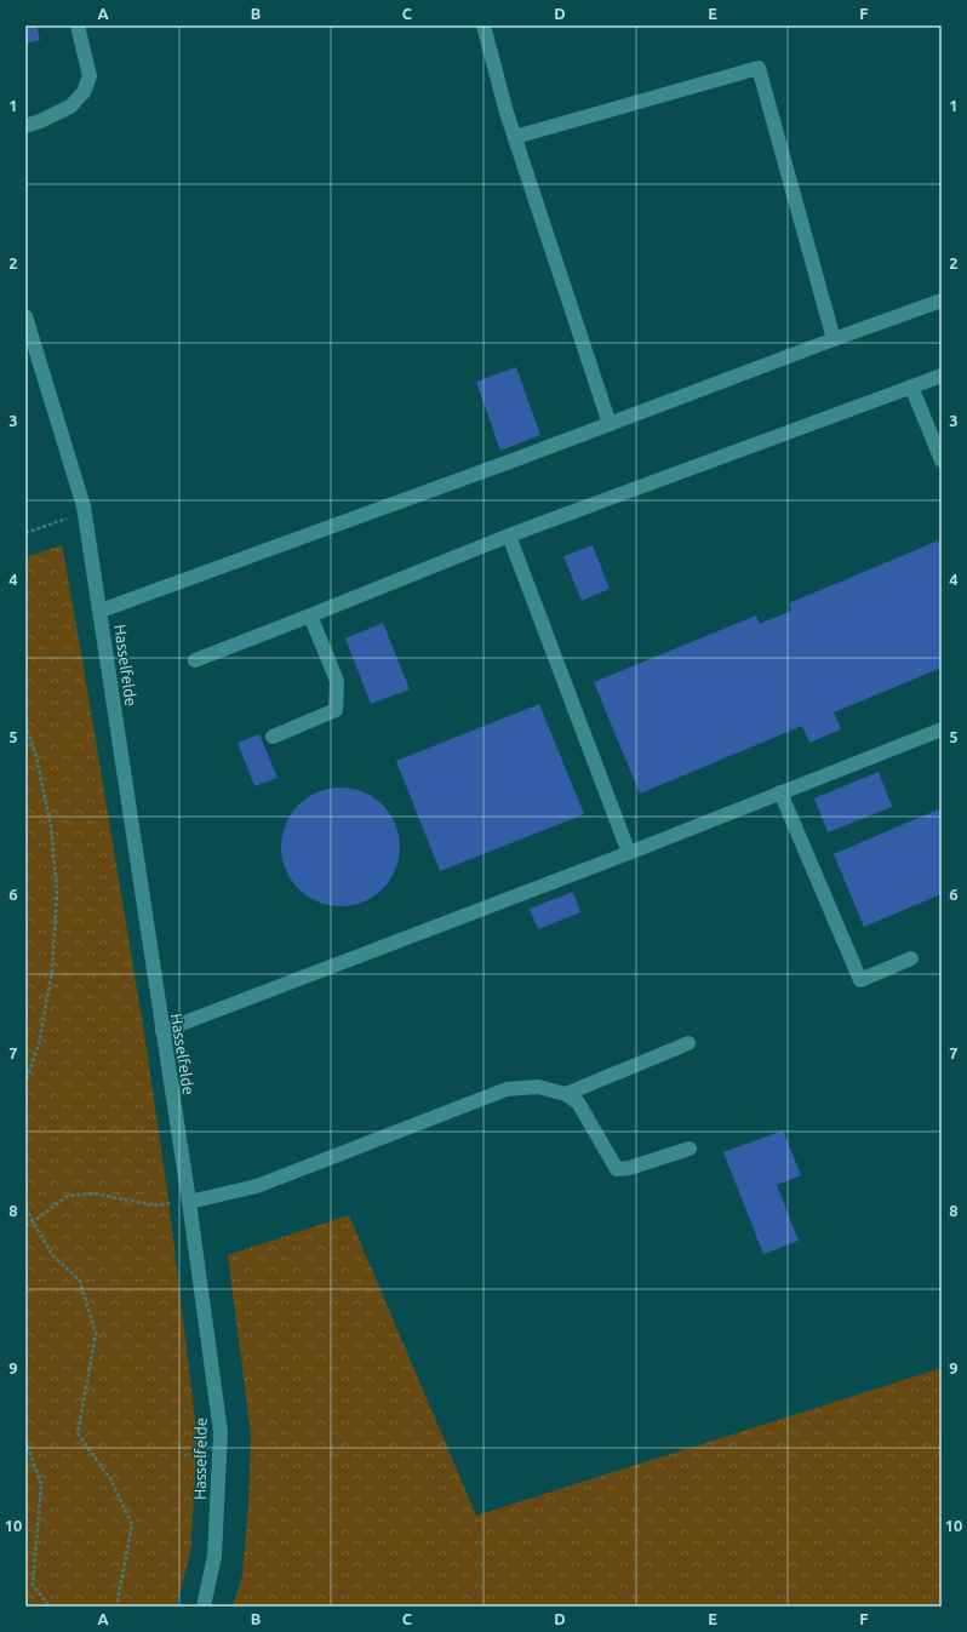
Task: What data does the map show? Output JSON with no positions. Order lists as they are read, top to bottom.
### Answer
{
  "streets": {
    "street": ["Hasselfelde"]
  },
  "grid": {
    "columns": [
      "A",
      "B",
      "C",
      "D",
      "E",
      "F"
    ],
    "rows": [
      "1",
      "2",
      "3",
      "4",
      "5",
      "6",
      "7",
      "8",
      "9",
      "10"
    ]
  }
}
